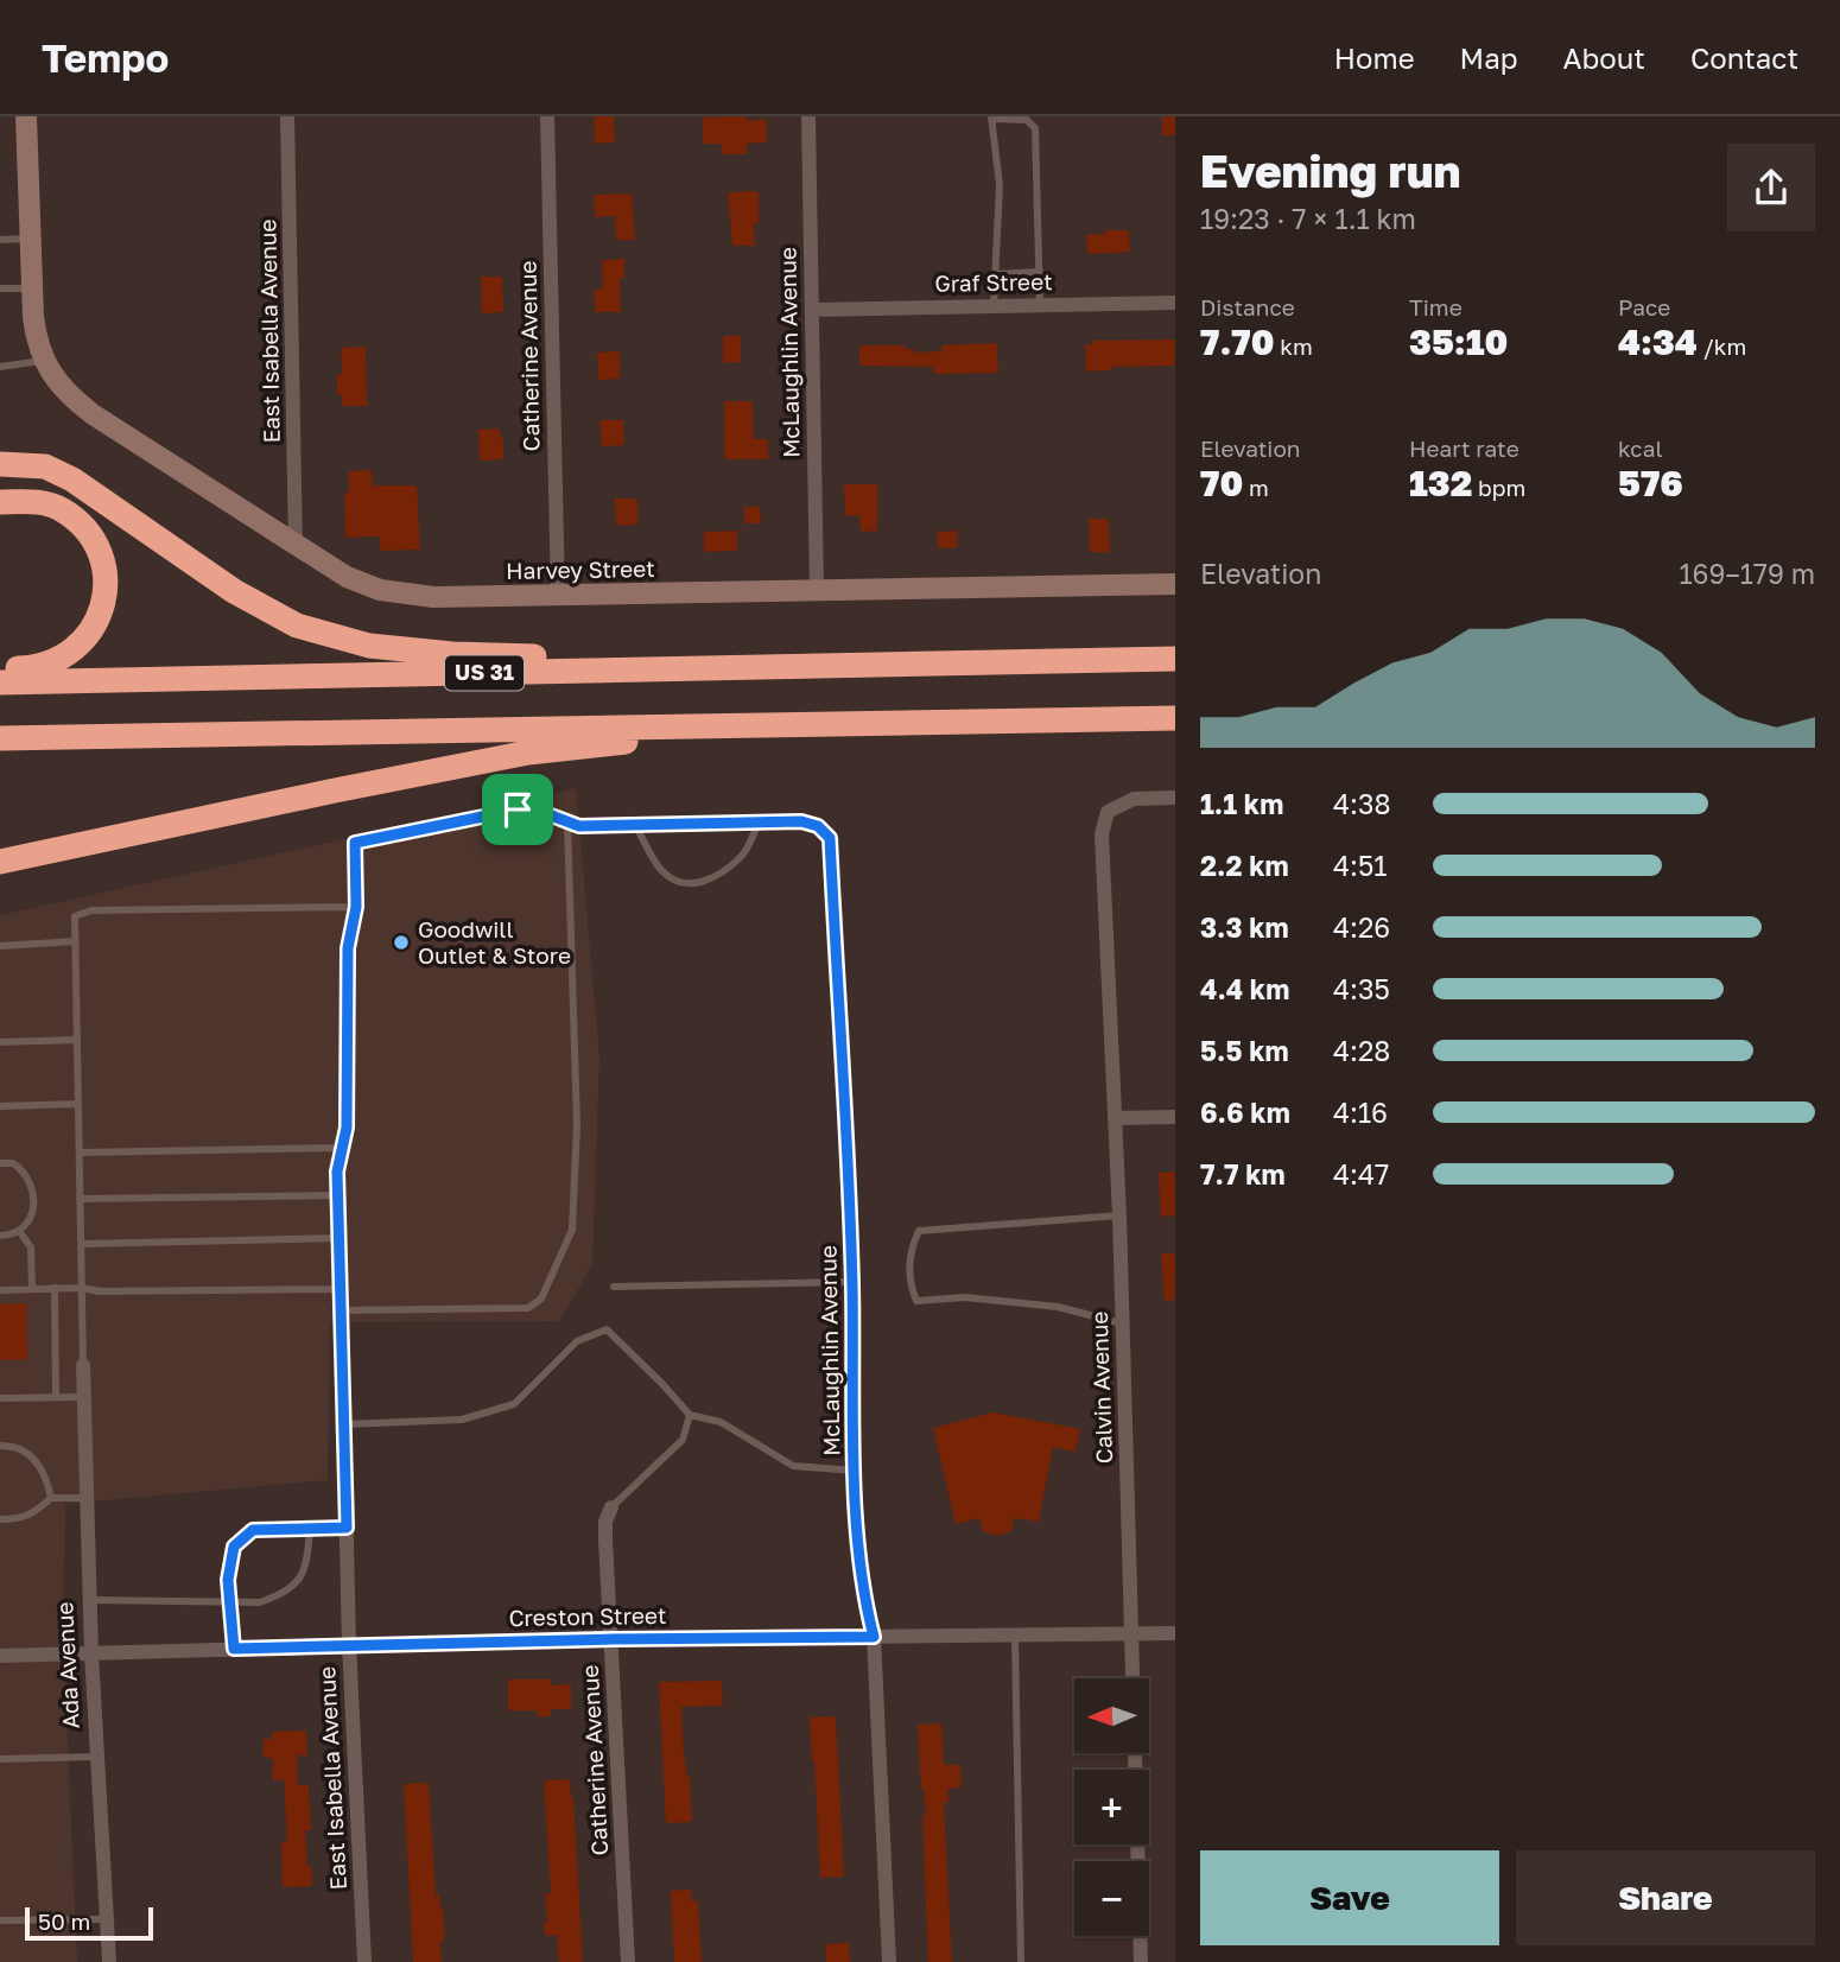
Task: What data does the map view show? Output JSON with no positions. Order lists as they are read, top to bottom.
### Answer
{
  "streets": {
    "highway": ["US 31"],
    "street": [
      "Graf Street",
      "East Isabella Avenue",
      "McLaughlin Avenue",
      "Catherine Avenue",
      "Harvey Street",
      "Calvin Avenue",
      "Creston Street",
      "Ada Avenue"
    ]
  },
  "crossings": [
    ["Graf Street", "McLaughlin Avenue"],
    ["East Isabella Avenue", "Harvey Street"],
    ["East Isabella Avenue", "Creston Street"],
    ["McLaughlin Avenue", "Harvey Street"],
    ["McLaughlin Avenue", "Creston Street"],
    ["Catherine Avenue", "Harvey Street"],
    ["Catherine Avenue", "Creston Street"],
    ["Calvin Avenue", "Creston Street"],
    ["Creston Street", "Ada Avenue"]
  ],
  "places": ["Goodwill Outlet & Store"],
  "scale_bar": "50 m",
  "north": "left",
  "page": {
    "header": "Tempo",
    "nav": [
      "Home",
      "Map",
      "About",
      "Contact"
    ],
    "heading": ["Evening run", "19:23 · 7 × 1.1 km"],
    "stats": [
      ["Distance", "7.70 km"],
      ["Time", "35:10"],
      ["Pace", "4:34 /km"],
      ["Elevation", "70 m"],
      ["Heart rate", "132 bpm"],
      ["kcal", "576"]
    ],
    "chart": ["Elevation", "169–179 m"],
    "list": [
      {
        "name": "1.1 km",
        "note": "4:38"
      },
      {
        "name": "2.2 km",
        "note": "4:51"
      },
      {
        "name": "3.3 km",
        "note": "4:26"
      },
      {
        "name": "4.4 km",
        "note": "4:35"
      },
      {
        "name": "5.5 km",
        "note": "4:28"
      },
      {
        "name": "6.6 km",
        "note": "4:16"
      },
      {
        "name": "7.7 km",
        "note": "4:47"
      }
    ],
    "map_buttons": ["+", "−"],
    "buttons": ["Save", "Share"],
    "scale": "50 m"
  }
}
